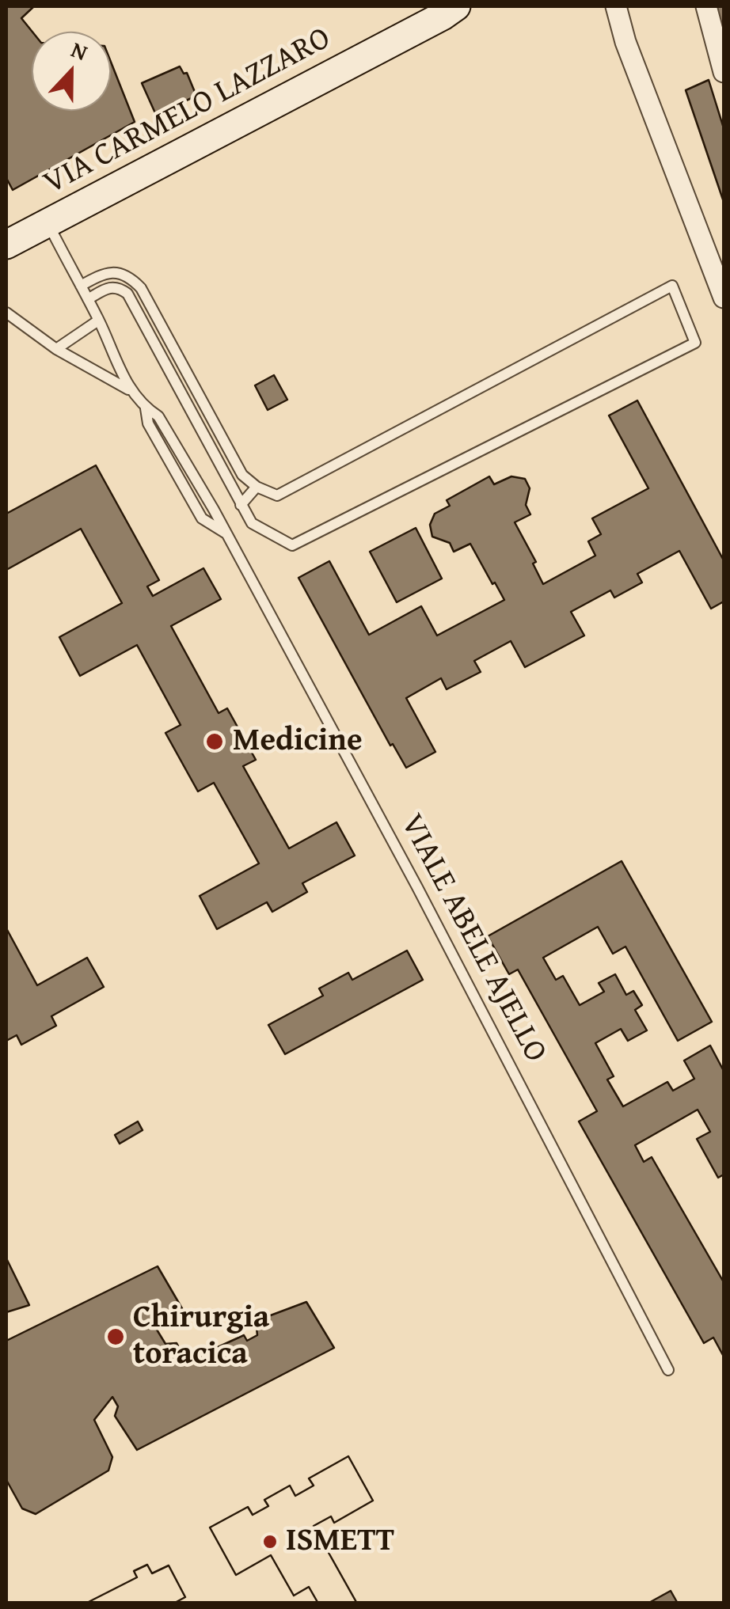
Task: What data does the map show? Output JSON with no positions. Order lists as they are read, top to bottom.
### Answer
{
  "streets": {
    "street": ["VIA CARMELO LAZZARO"],
    "lane": ["VIALE ABELE AJELLO"]
  },
  "places": ["Medicine", "Chirurgia toracica", "ISMETT"],
  "north": "top"
}
